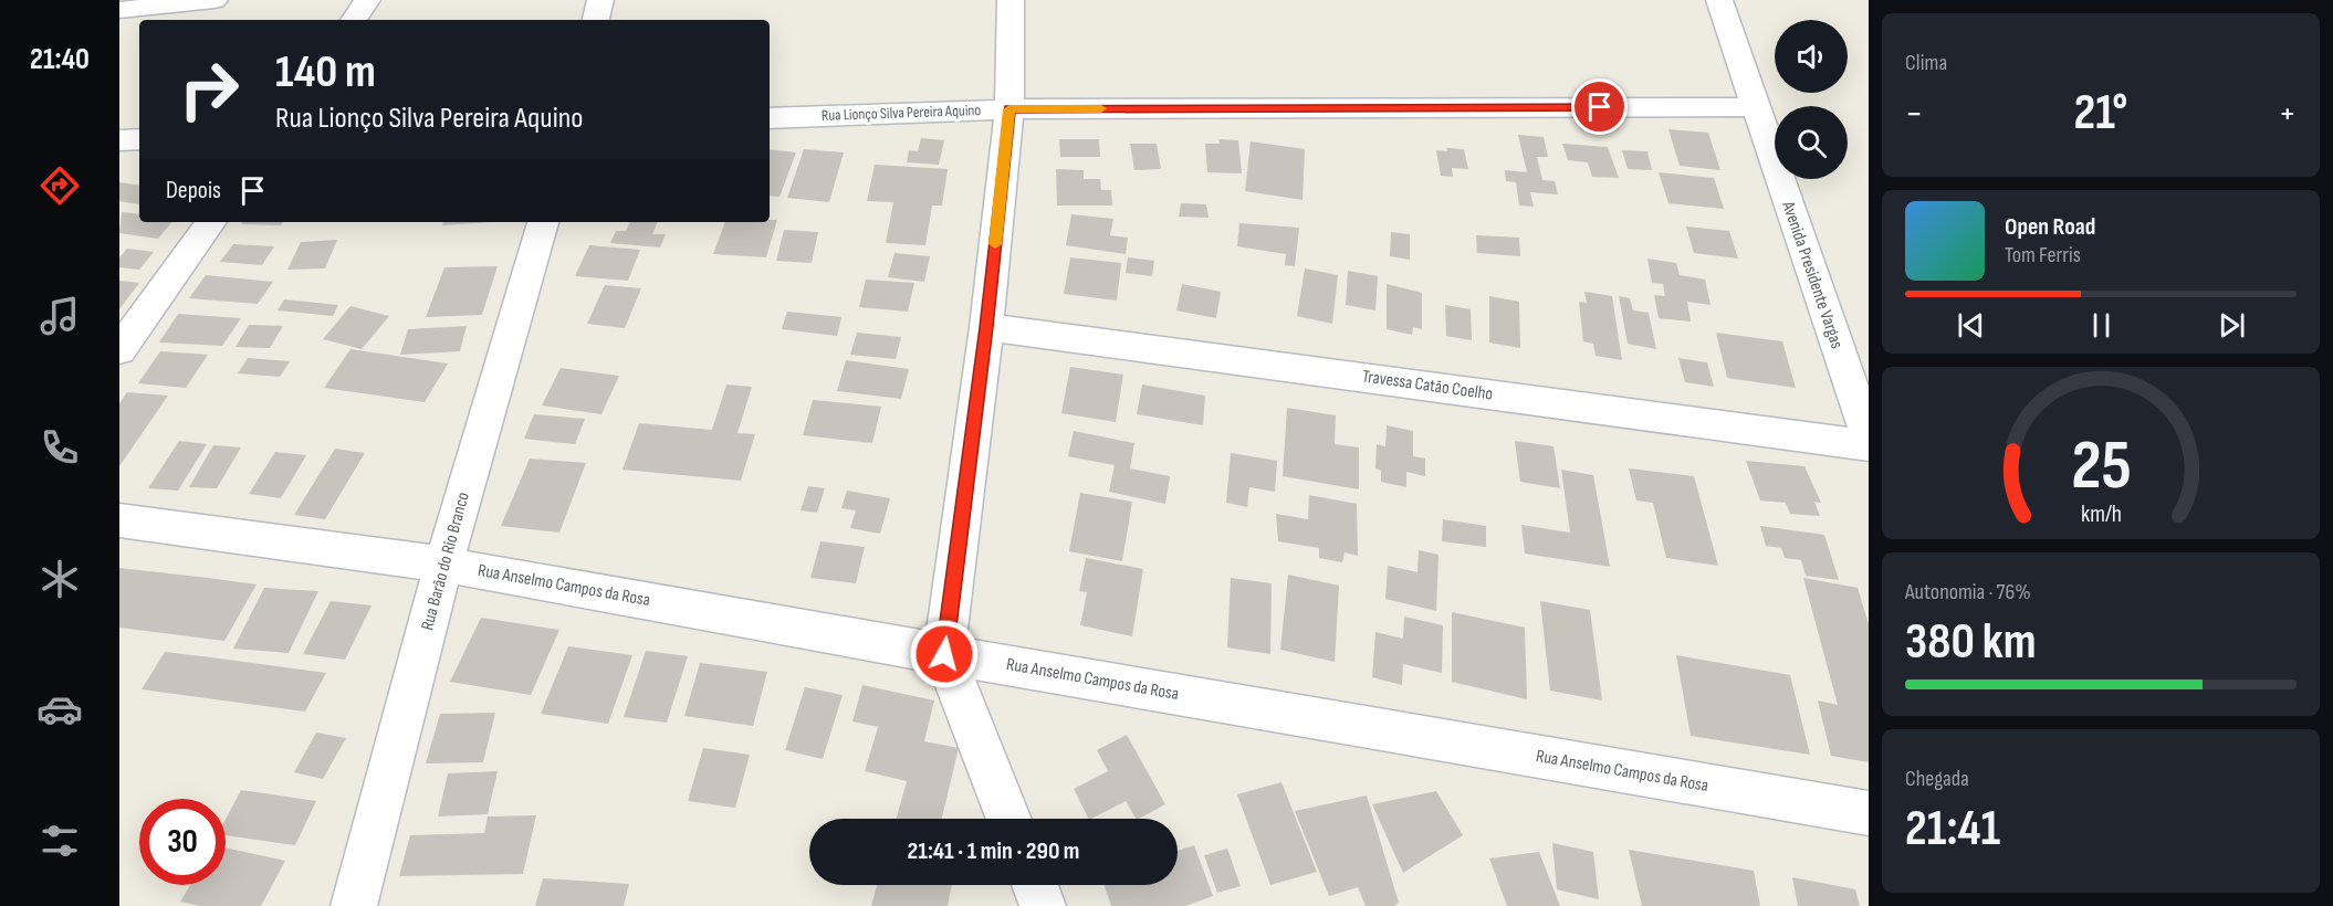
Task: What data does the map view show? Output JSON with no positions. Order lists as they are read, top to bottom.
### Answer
{
  "streets": {
    "street": [
      "Rua Lionço Silva Pereira Aquino",
      "Avenida Presidente Vargas",
      "Travessa Catão Coelho",
      "Rua Barão do Rio Branco",
      "Rua Anselmo Campos da Rosa"
    ]
  },
  "crossings": [
    ["Rua Lionço Silva Pereira Aquino", "Avenida Presidente Vargas"],
    ["Rua Barão do Rio Branco", "Rua Anselmo Campos da Rosa"]
  ],
  "page": {
    "tabs": "21:40",
    "tile": [
      "Clima",
      ["Autonomia · 76%", "380 km"],
      ["Chegada", "21:41"]
    ],
    "turn": ["140 m", "Rua Lionço Silva Pereira Aquino"],
    "heat": ["−", "21°", "+"],
    "then": "Depois",
    "song": ["Open Road", "Tom Ferris"],
    "limit": "30",
    "trip": "21:41 · 1 min · 290 m",
    "gauge": ["25", "km/h"]
  }
}
